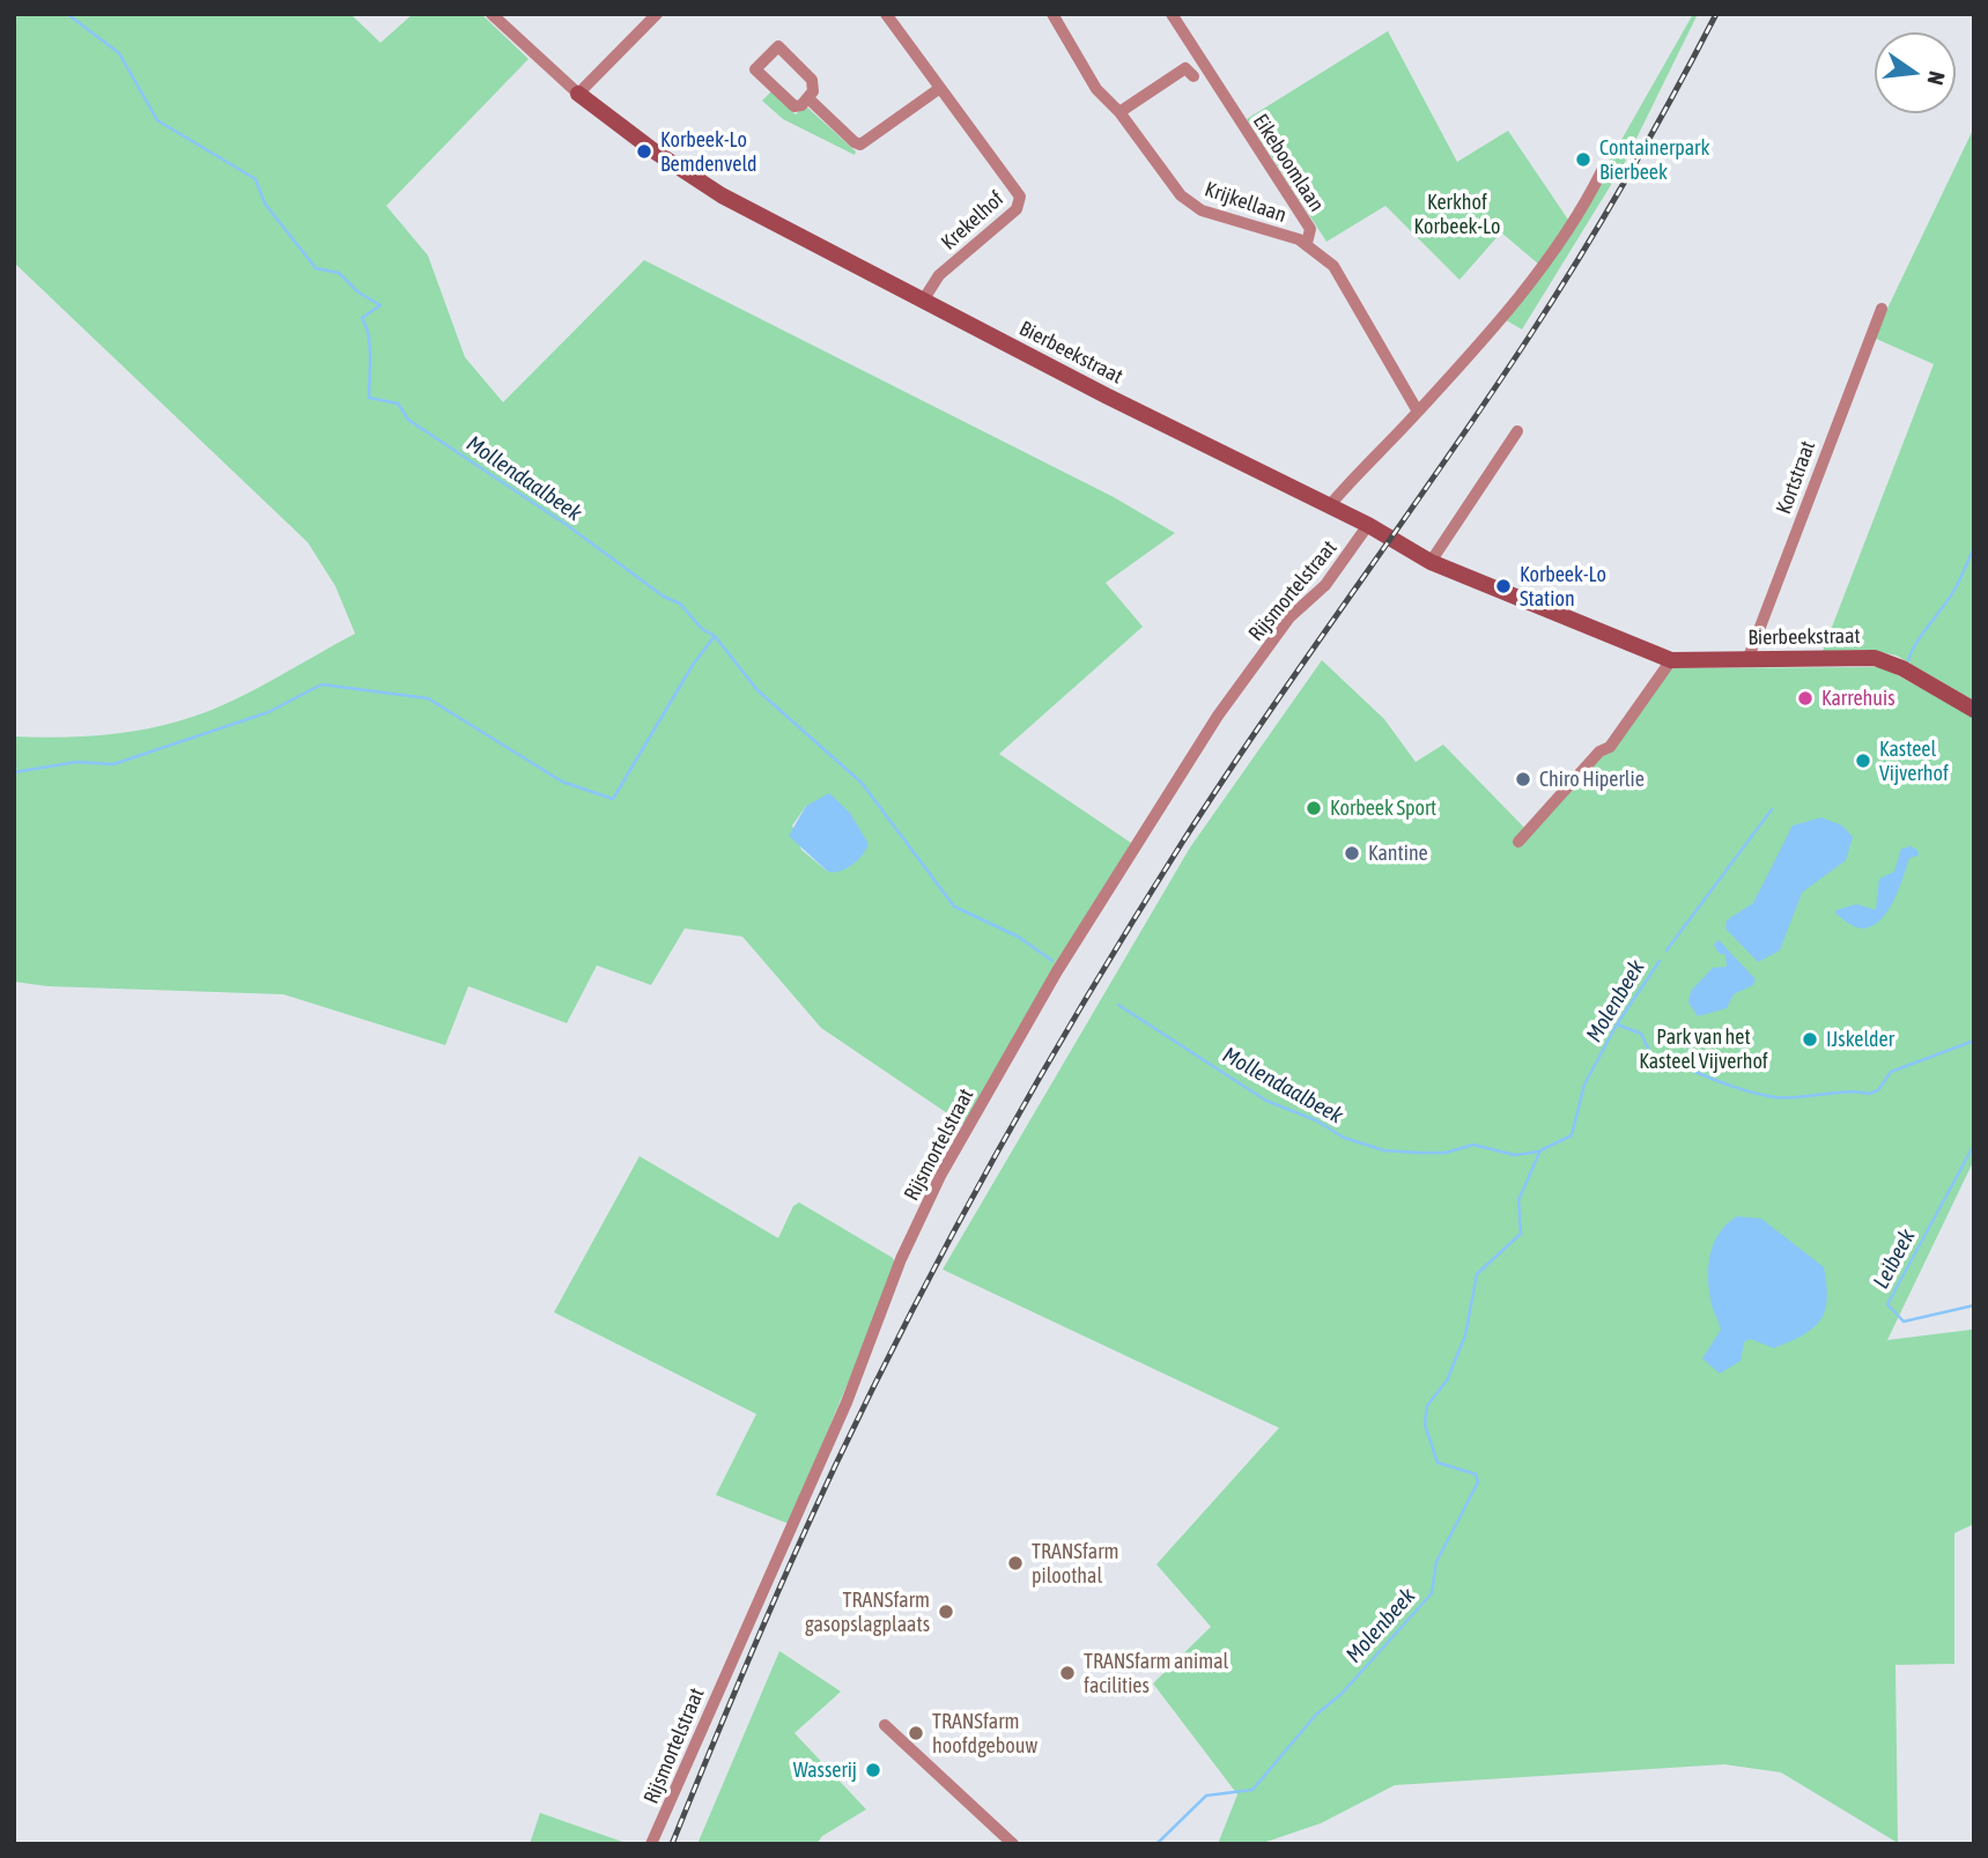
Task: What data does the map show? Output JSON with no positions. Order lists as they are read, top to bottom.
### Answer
{
  "streets": {
    "street": [
      "Eikeboomlaan",
      "Krijkellaan",
      "Krekelhof",
      "Bierbeekstraat",
      "Kortstraat",
      "Rijsmortelstraat"
    ]
  },
  "crossings": [
    ["Eikeboomlaan", "Krijkellaan"],
    ["Krekelhof", "Bierbeekstraat"],
    ["Bierbeekstraat", "Kortstraat"],
    ["Bierbeekstraat", "Rijsmortelstraat"]
  ],
  "water": ["Mollendaalbeek", "Molenbeek", "Leibeek"],
  "parks": ["Kerkhof Korbeek-Lo", "Park van het Kasteel Vijverhof"],
  "places": [
    "Korbeek-Lo Bemdenveld",
    "Containerpark Bierbeek",
    "Korbeek-Lo Station",
    "Karrehuis",
    "Kasteel Vijverhof",
    "Chiro Hiperlie",
    "Korbeek Sport",
    "Kantine",
    "IJskelder",
    "TRANSfarm piloothal",
    "TRANSfarm gasopslagplaats",
    "TRANSfarm animal facilities",
    "TRANSfarm hoofdgebouw",
    "Wasserij"
  ],
  "north": "right"
}
